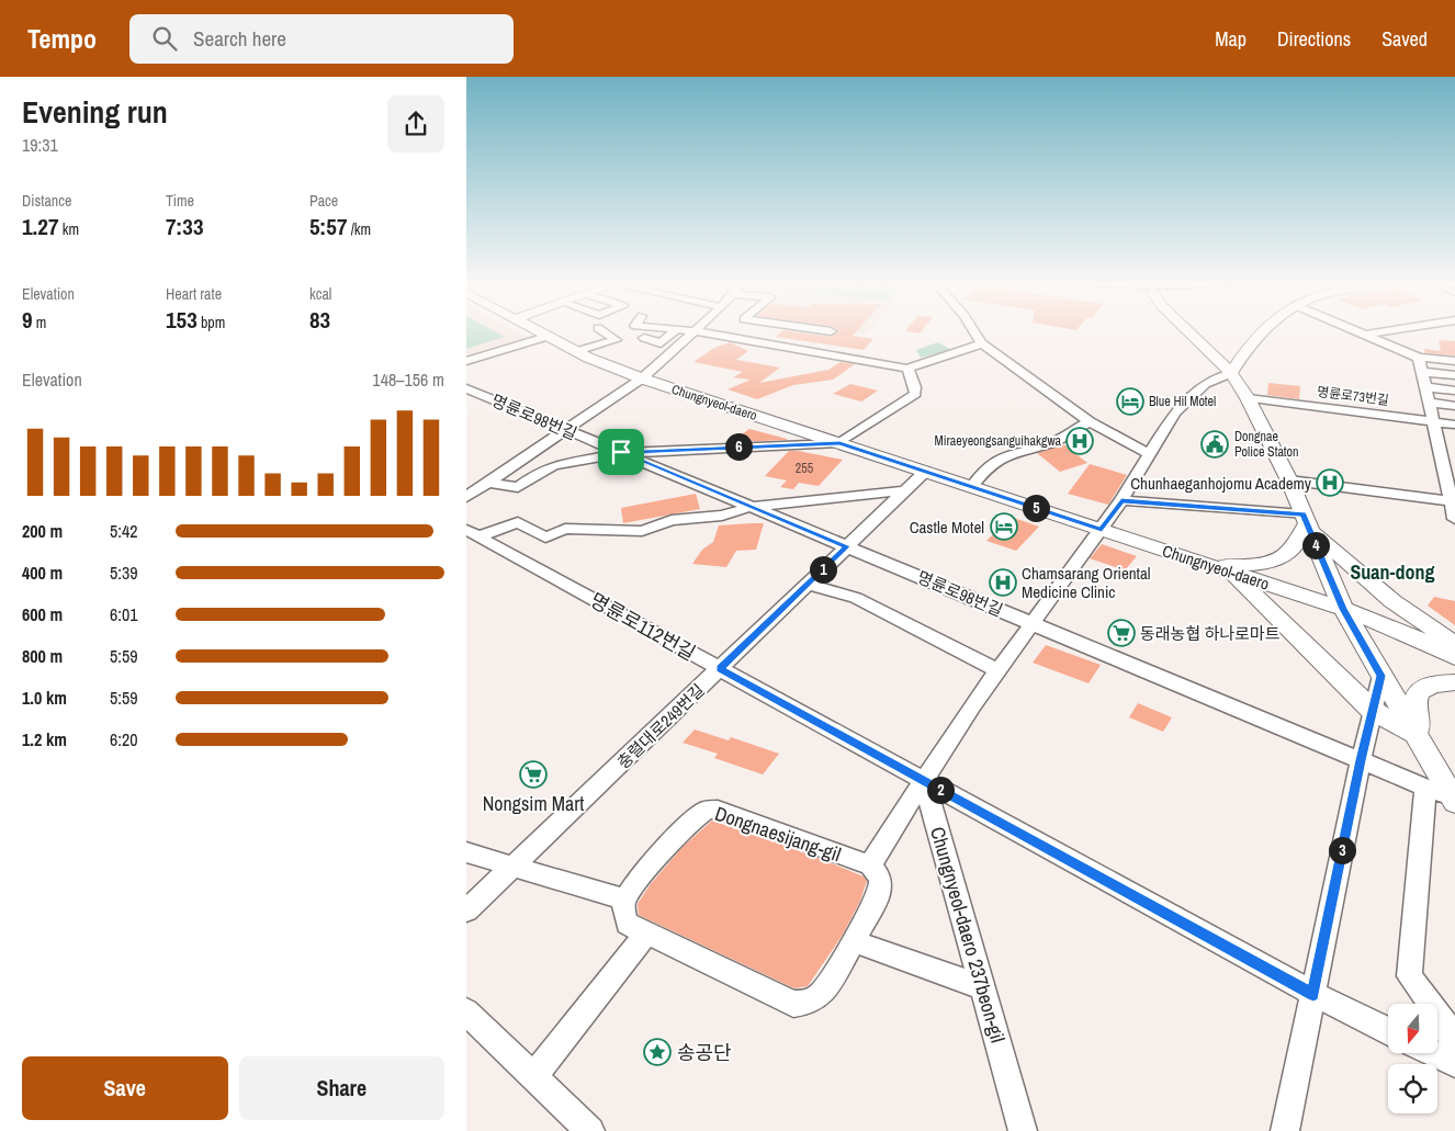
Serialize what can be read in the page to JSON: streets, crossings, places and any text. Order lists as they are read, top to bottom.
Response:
{
  "streets": {
    "main road": ["Chungnyeol-daero"],
    "street": [
      "명륜로73번길",
      "명륜로98번길",
      "명륜로112번길",
      "충렬대로249번길",
      "Dongnaesijang-gil",
      "Chungnyeol-daero 237beon-gil"
    ]
  },
  "crossings": [
    ["Chungnyeol-daero", "충렬대로249번길"],
    ["명륜로98번길", "충렬대로249번길"],
    ["명륜로112번길", "충렬대로249번길"],
    ["명륜로112번길", "Chungnyeol-daero 237beon-gil"]
  ],
  "districts": ["Suan-dong"],
  "places": {
    "hotel": ["Blue Hil Motel", "Castle Motel"],
    "hospital": ["Miraeyeongsanguihakgwa", "Chunhaeganhojomu Academy", "Chamsarang Oriental Medicine Clinic"],
    "public building": ["Dongnae Police Staton"],
    "supermarket": ["동래농협 하나로마트", "Nongsim Mart"],
    "place": ["송공단"]
  },
  "house_numbers": ["255"],
  "north": "bottom",
  "page": {
    "header": "Tempo",
    "search": "Search here",
    "nav": ["Map", "Directions", "Saved"],
    "heading": ["Evening run", "19:31"],
    "stats": [
      ["Distance", "1.27 km"],
      ["Time", "7:33"],
      ["Pace", "5:57 /km"],
      ["Elevation", "9 m"],
      ["Heart rate", "153 bpm"],
      ["kcal", "83"]
    ],
    "chart": ["Elevation", "148–156 m"],
    "pins": [
      "6",
      "5",
      "4",
      "1",
      "2",
      "3"
    ],
    "list": [
      {
        "name": "200 m",
        "note": "5:42"
      },
      {
        "name": "400 m",
        "note": "5:39"
      },
      {
        "name": "600 m",
        "note": "6:01"
      },
      {
        "name": "800 m",
        "note": "5:59"
      },
      {
        "name": "1.0 km",
        "note": "5:59"
      },
      {
        "name": "1.2 km",
        "note": "6:20"
      }
    ],
    "buttons": ["Save", "Share"]
  }
}
